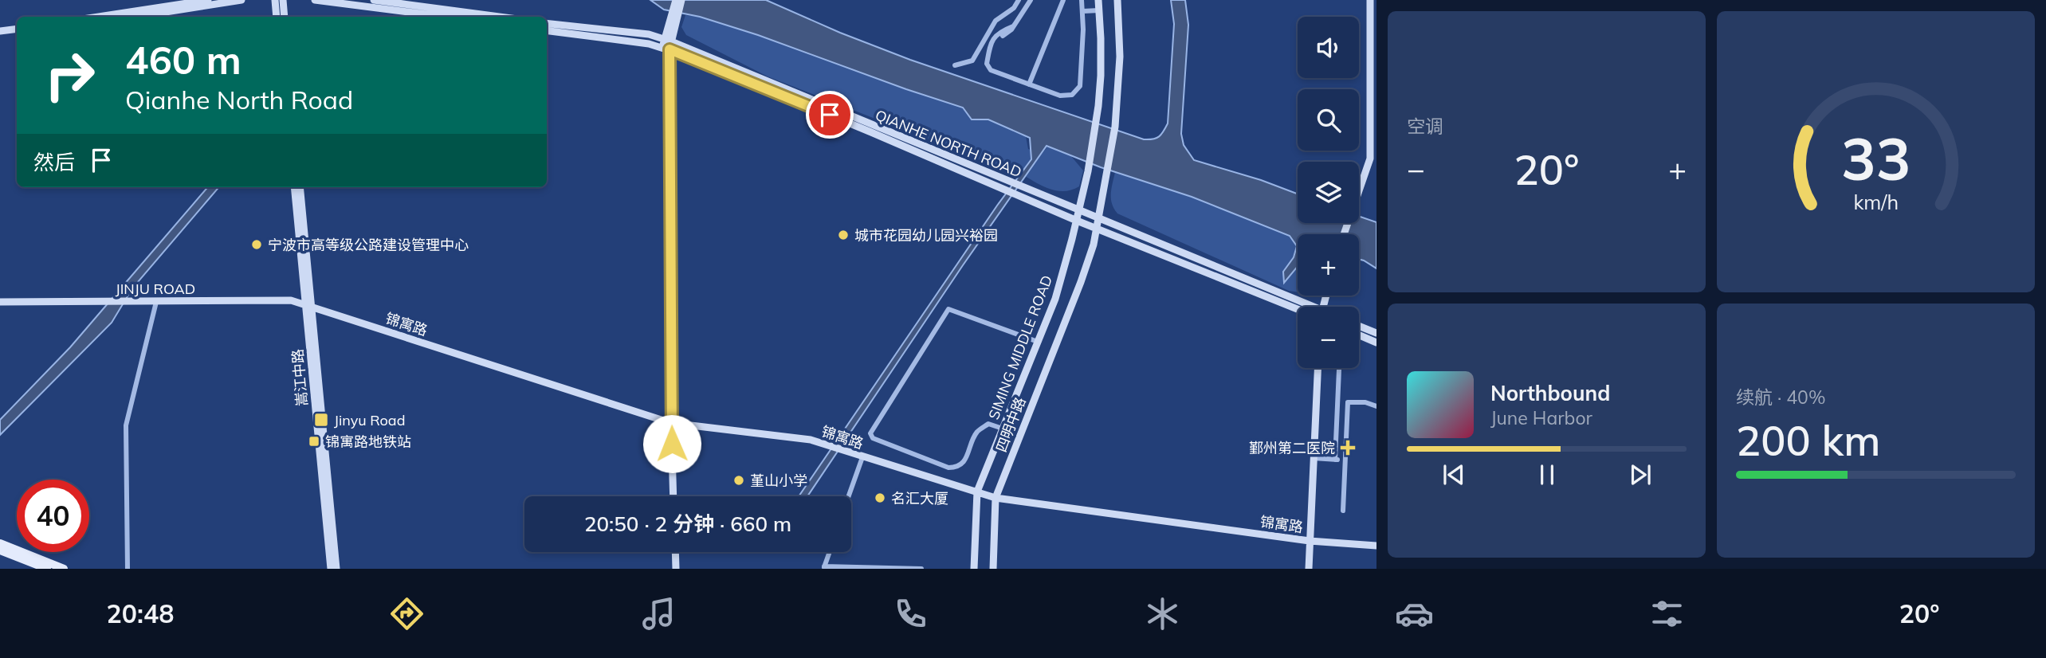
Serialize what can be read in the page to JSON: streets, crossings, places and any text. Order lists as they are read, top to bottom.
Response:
{
  "streets": {
    "main road": [
      "QIANHE NORTH ROAD",
      "JINJU ROAD",
      "锦寓路",
      "SIMING MIDDLE ROAD",
      "嵩江中路",
      "四明中路"
    ]
  },
  "crossings": [
    ["QIANHE NORTH ROAD", "SIMING MIDDLE ROAD"],
    ["QIANHE NORTH ROAD", "四明中路"],
    ["JINJU ROAD", "锦寓路"],
    ["JINJU ROAD", "嵩江中路"],
    ["锦寓路", "SIMING MIDDLE ROAD"],
    ["锦寓路", "嵩江中路"],
    ["锦寓路", "四明中路"]
  ],
  "places": {
    "other": [
      "城市花园幼儿园兴裕园",
      "宁波市高等级公路建设管理中心",
      "堇山小学",
      "名汇大厦"
    ],
    "transit": ["Jinyu Road", "锦寓路地铁站"],
    "health": ["鄞州第二医院"]
  },
  "page": {
    "tile": [
      "空调",
      ["续航 · 40%", "200 km"]
    ],
    "map_buttons": ["+", "−"],
    "turn": ["460 m", "Qianhe North Road"],
    "then": "然后",
    "heat": ["−", "20°", "+"],
    "song": ["Northbound", "June Harbor"],
    "limit": "40",
    "trip": "20:50 · 2 分钟 · 660 m",
    "tabs": ["20:48", "20°"],
    "gauge": ["33", "km/h"]
  }
}
